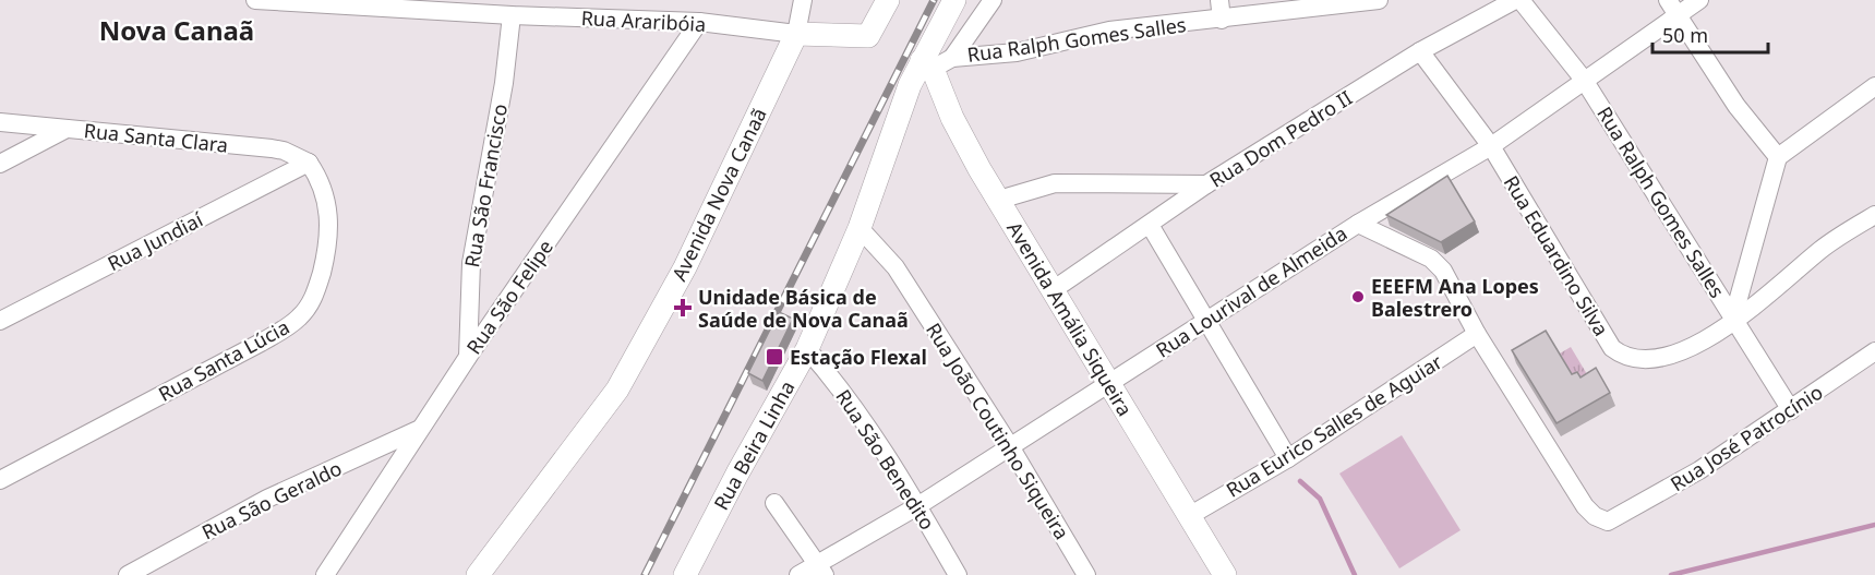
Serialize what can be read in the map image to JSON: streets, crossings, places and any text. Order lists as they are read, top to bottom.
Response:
{
  "streets": {
    "street": [
      "Rua Araribóia",
      "Rua Ralph Gomes Salles",
      "Rua Santa Clara",
      "Rua Dom Pedro II",
      "Rua São Francisco",
      "Avenida Nova Canaã",
      "Rua Jundiaí",
      "Rua Eduardino Silva",
      "Rua Lourival de Almeida",
      "Rua São Felipe",
      "Avenida Amália Siqueira",
      "Rua Santa Lúcia",
      "Rua Eurico Salles de Aguiar",
      "Rua João Coutinho Siqueira",
      "Rua José Patrocínio",
      "Rua Beira Linha",
      "Rua São Benedito",
      "Rua São Geraldo"
    ]
  },
  "crossings": [
    ["Rua Araribóia", "Rua São Francisco"],
    ["Rua Araribóia", "Avenida Nova Canaã"],
    ["Rua Araribóia", "Rua São Felipe"],
    ["Rua Ralph Gomes Salles", "Rua Dom Pedro II"],
    ["Rua Ralph Gomes Salles", "Rua Eduardino Silva"],
    ["Rua Ralph Gomes Salles", "Rua Lourival de Almeida"],
    ["Rua Ralph Gomes Salles", "Avenida Amália Siqueira"],
    ["Rua Ralph Gomes Salles", "Rua José Patrocínio"],
    ["Rua Ralph Gomes Salles", "Rua Beira Linha"],
    ["Rua Santa Clara", "Rua Jundiaí"],
    ["Rua Santa Clara", "Rua Santa Lúcia"],
    ["Rua Dom Pedro II", "Rua Eduardino Silva"],
    ["Rua Dom Pedro II", "Avenida Amália Siqueira"],
    ["Rua São Francisco", "Rua São Felipe"],
    ["Rua Jundiaí", "Rua Santa Lúcia"],
    ["Rua Eduardino Silva", "Rua Lourival de Almeida"],
    ["Rua Lourival de Almeida", "Avenida Amália Siqueira"],
    ["Rua Lourival de Almeida", "Rua João Coutinho Siqueira"],
    ["Rua Lourival de Almeida", "Rua São Benedito"],
    ["Rua São Felipe", "Rua São Geraldo"],
    ["Avenida Amália Siqueira", "Rua Eurico Salles de Aguiar"],
    ["Avenida Amália Siqueira", "Rua Beira Linha"],
    ["Rua Eurico Salles de Aguiar", "Rua José Patrocínio"],
    ["Rua João Coutinho Siqueira", "Rua Beira Linha"],
    ["Rua Beira Linha", "Rua São Benedito"]
  ],
  "districts": ["Nova Canaã"],
  "places": {
    "other": ["EEEFM Ana Lopes Balestrero"],
    "health": ["Unidade Básica de Saúde de Nova Canaã"],
    "transit": ["Estação Flexal"]
  },
  "scale_bar": "50 m"
}
